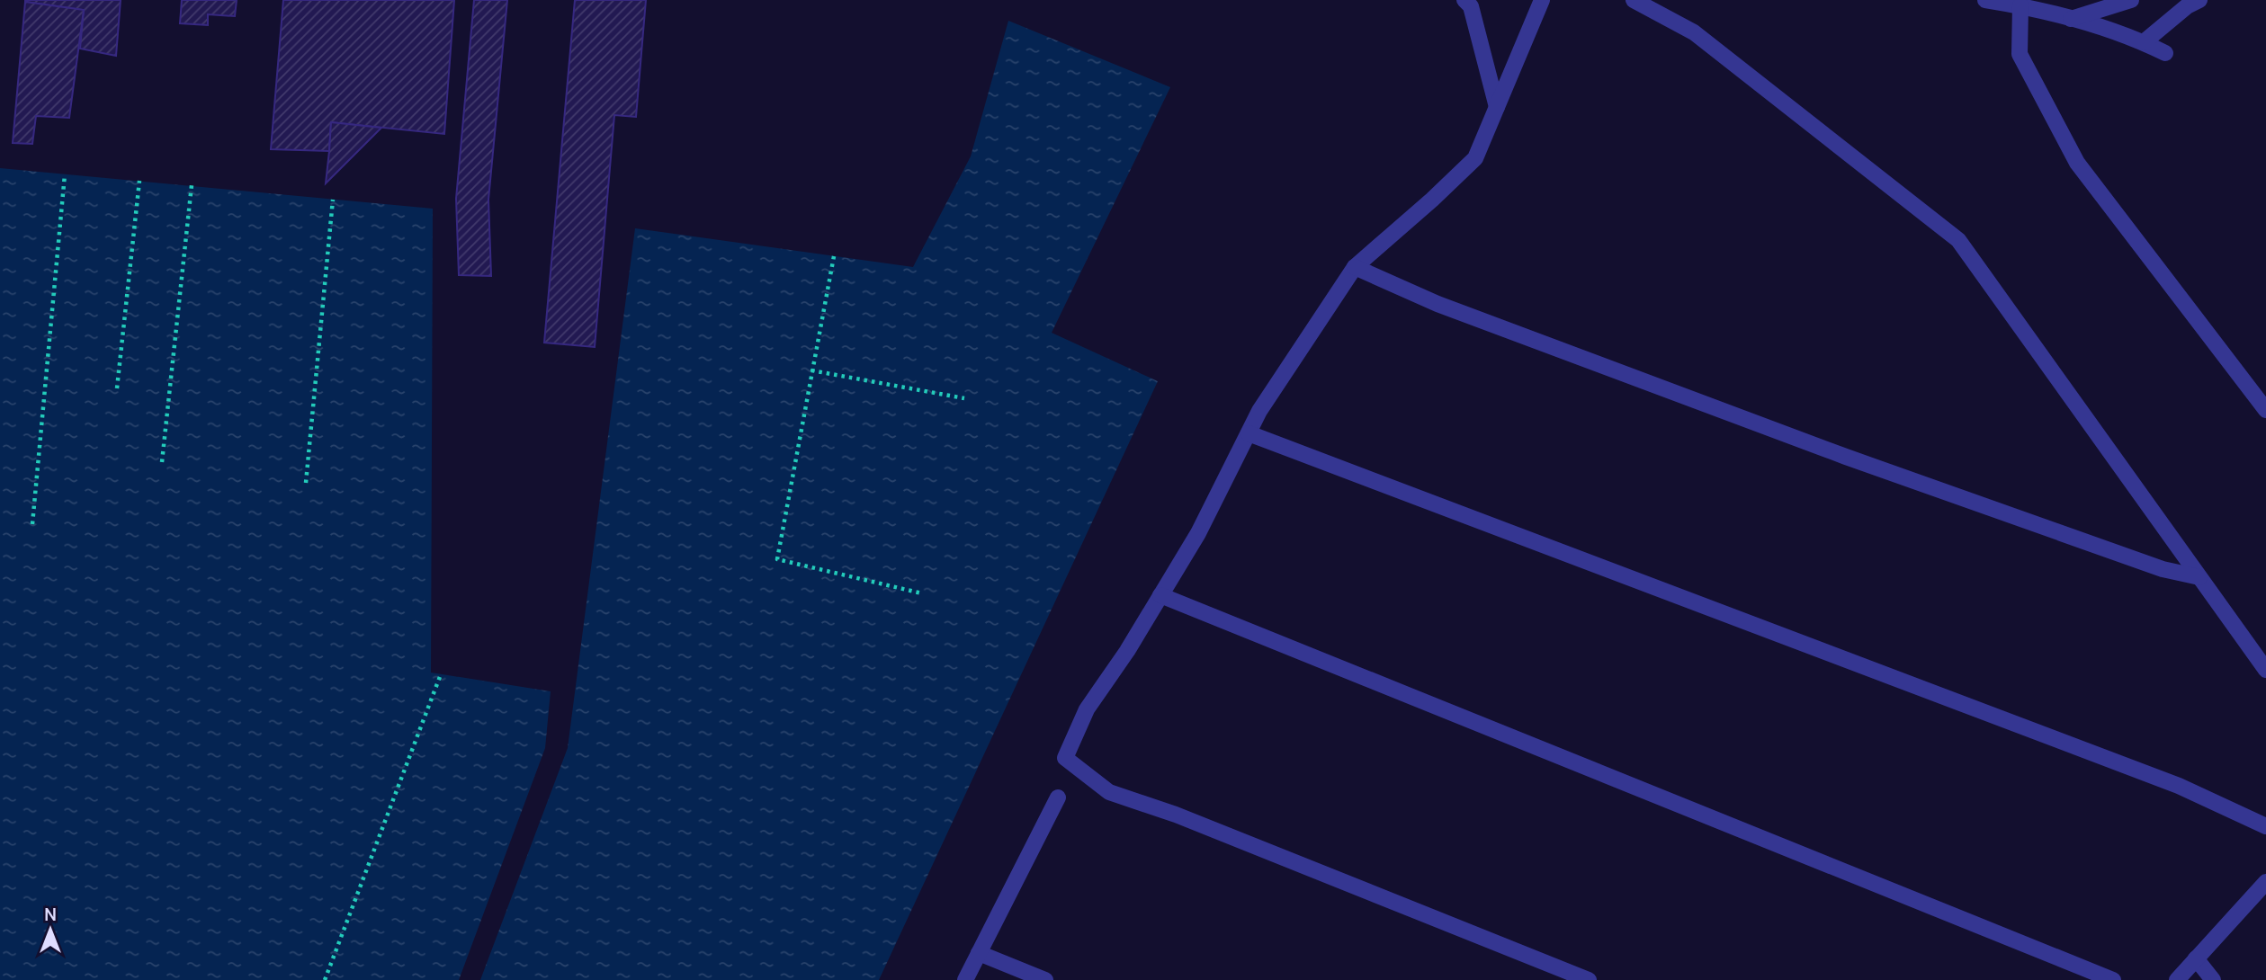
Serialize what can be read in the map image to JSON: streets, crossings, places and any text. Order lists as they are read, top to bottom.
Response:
{
  "north": "top"
}
